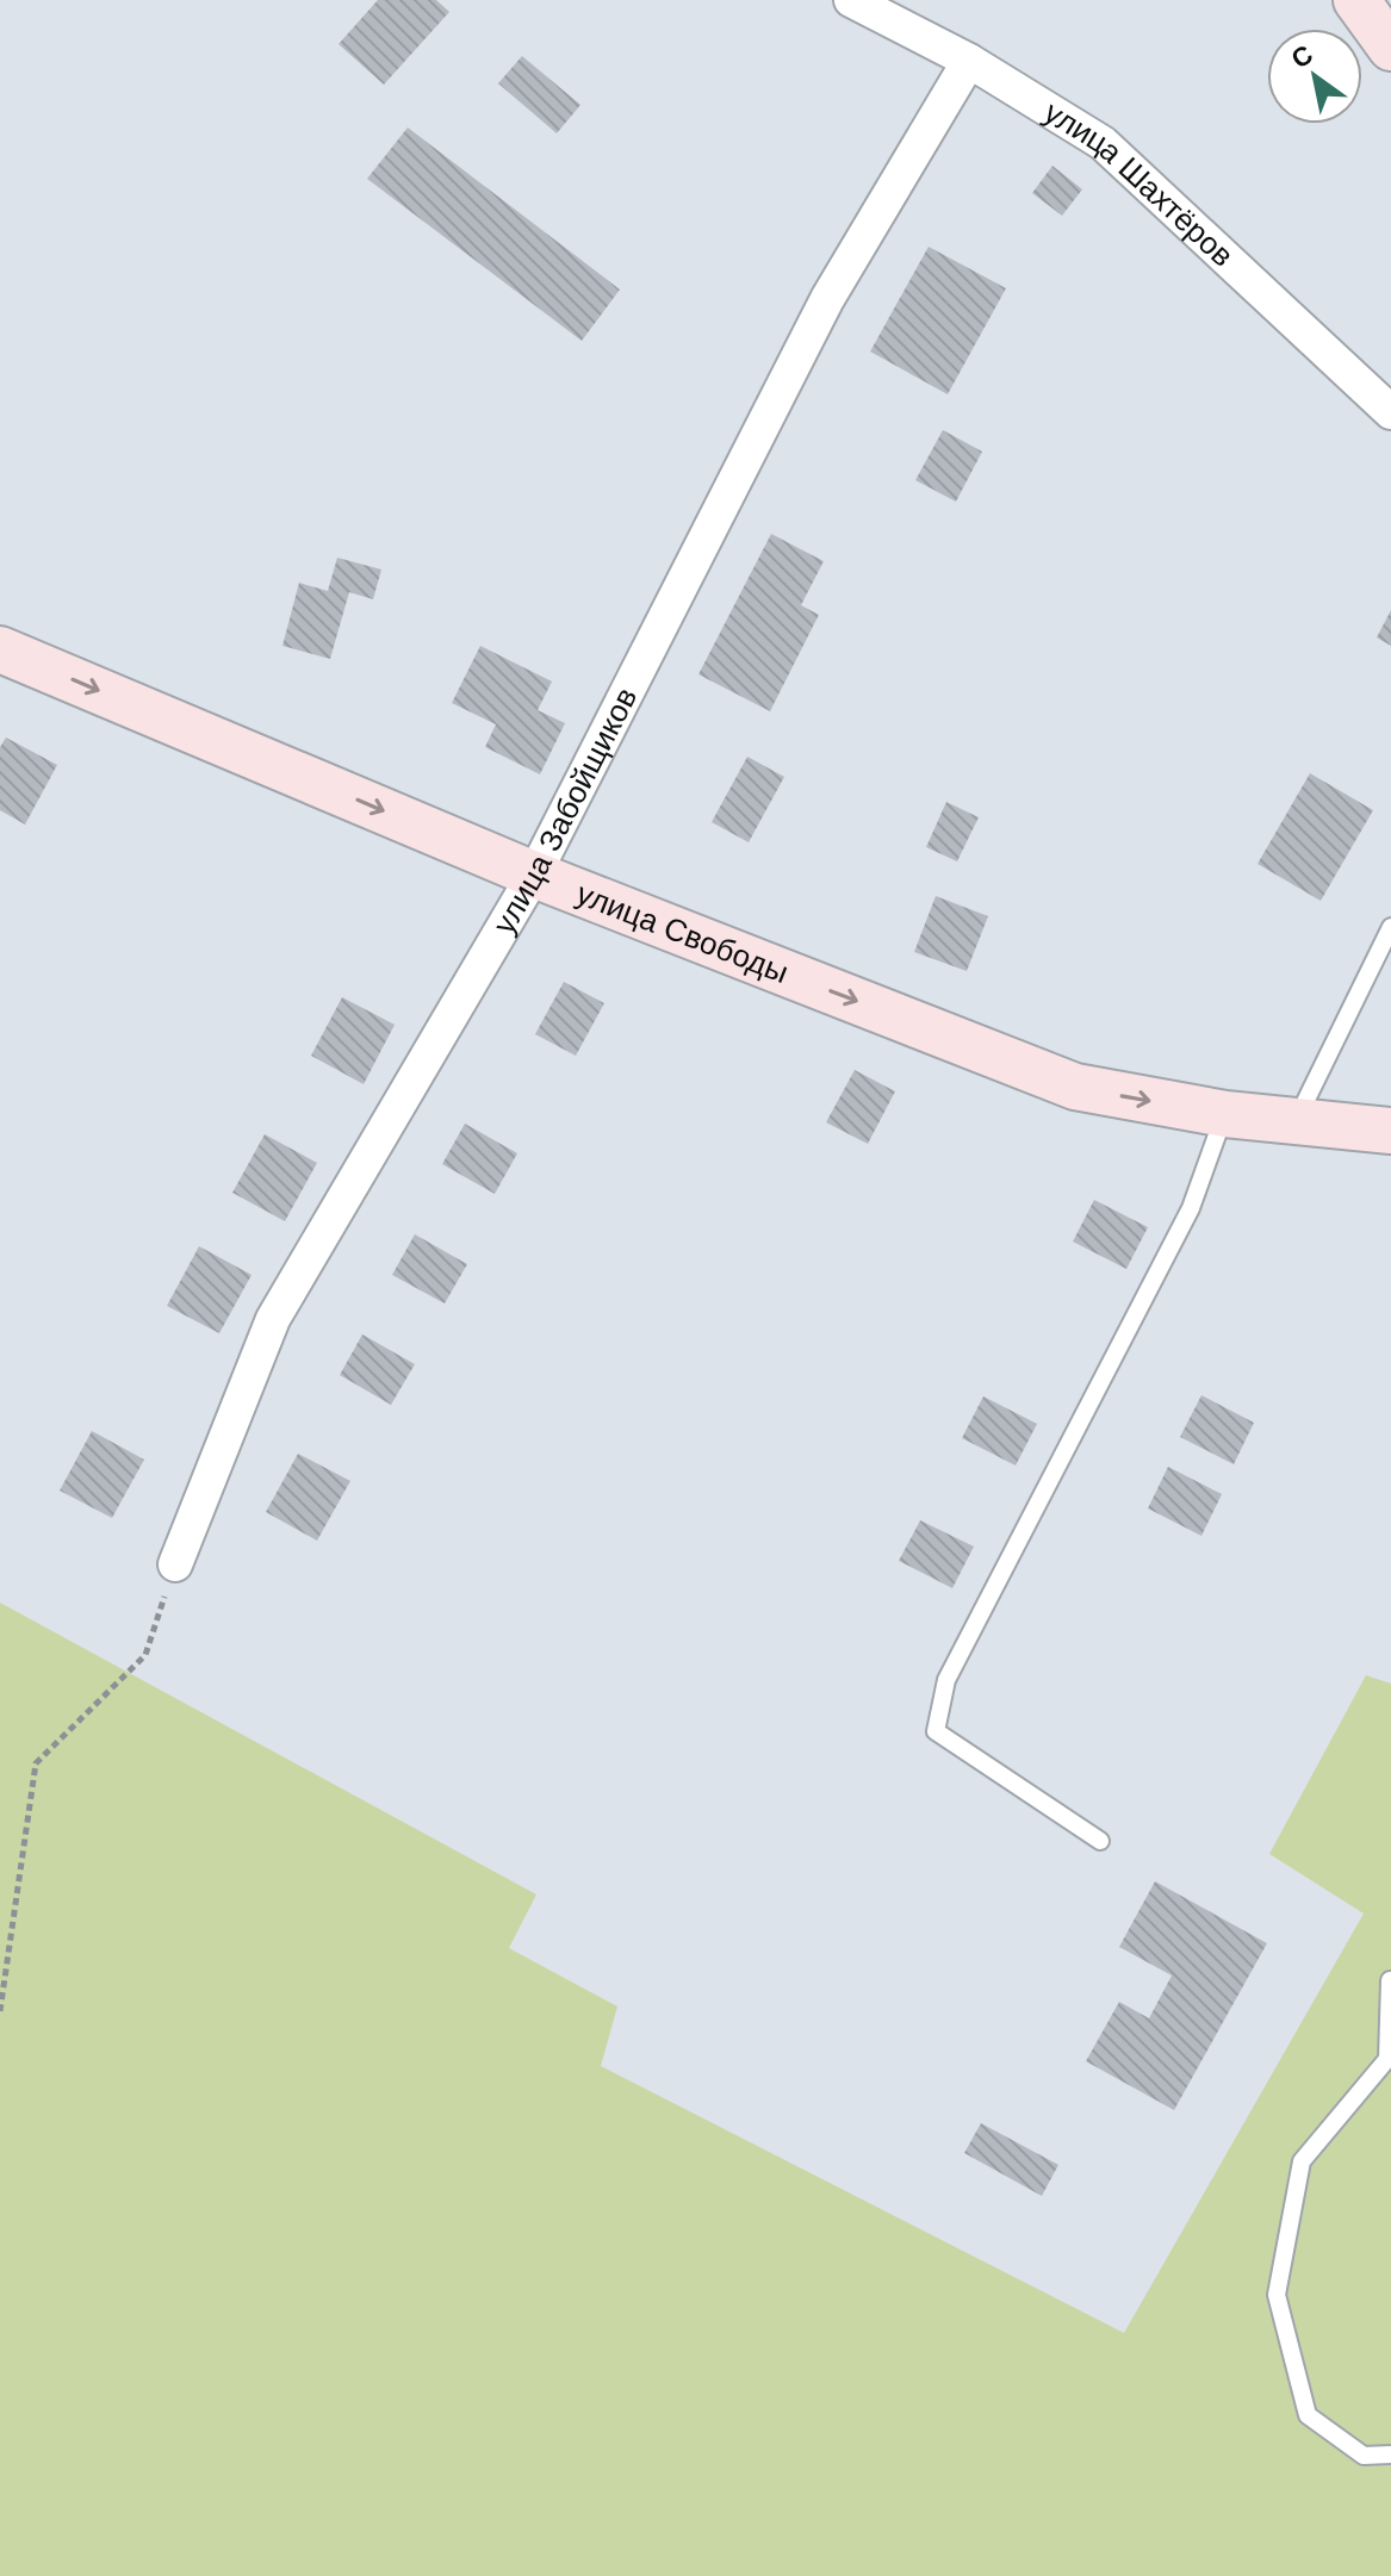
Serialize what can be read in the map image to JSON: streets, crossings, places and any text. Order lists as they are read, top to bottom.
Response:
{
  "streets": {
    "main road": ["улица Свободы"],
    "street": ["улица Шахтёров", "улица Забойщиков"]
  },
  "crossings": [
    ["улица Шахтёров", "улица Забойщиков"],
    ["улица Забойщиков", "улица Свободы"]
  ],
  "one_way": ["улица Свободы"],
  "north": "top left"
}
